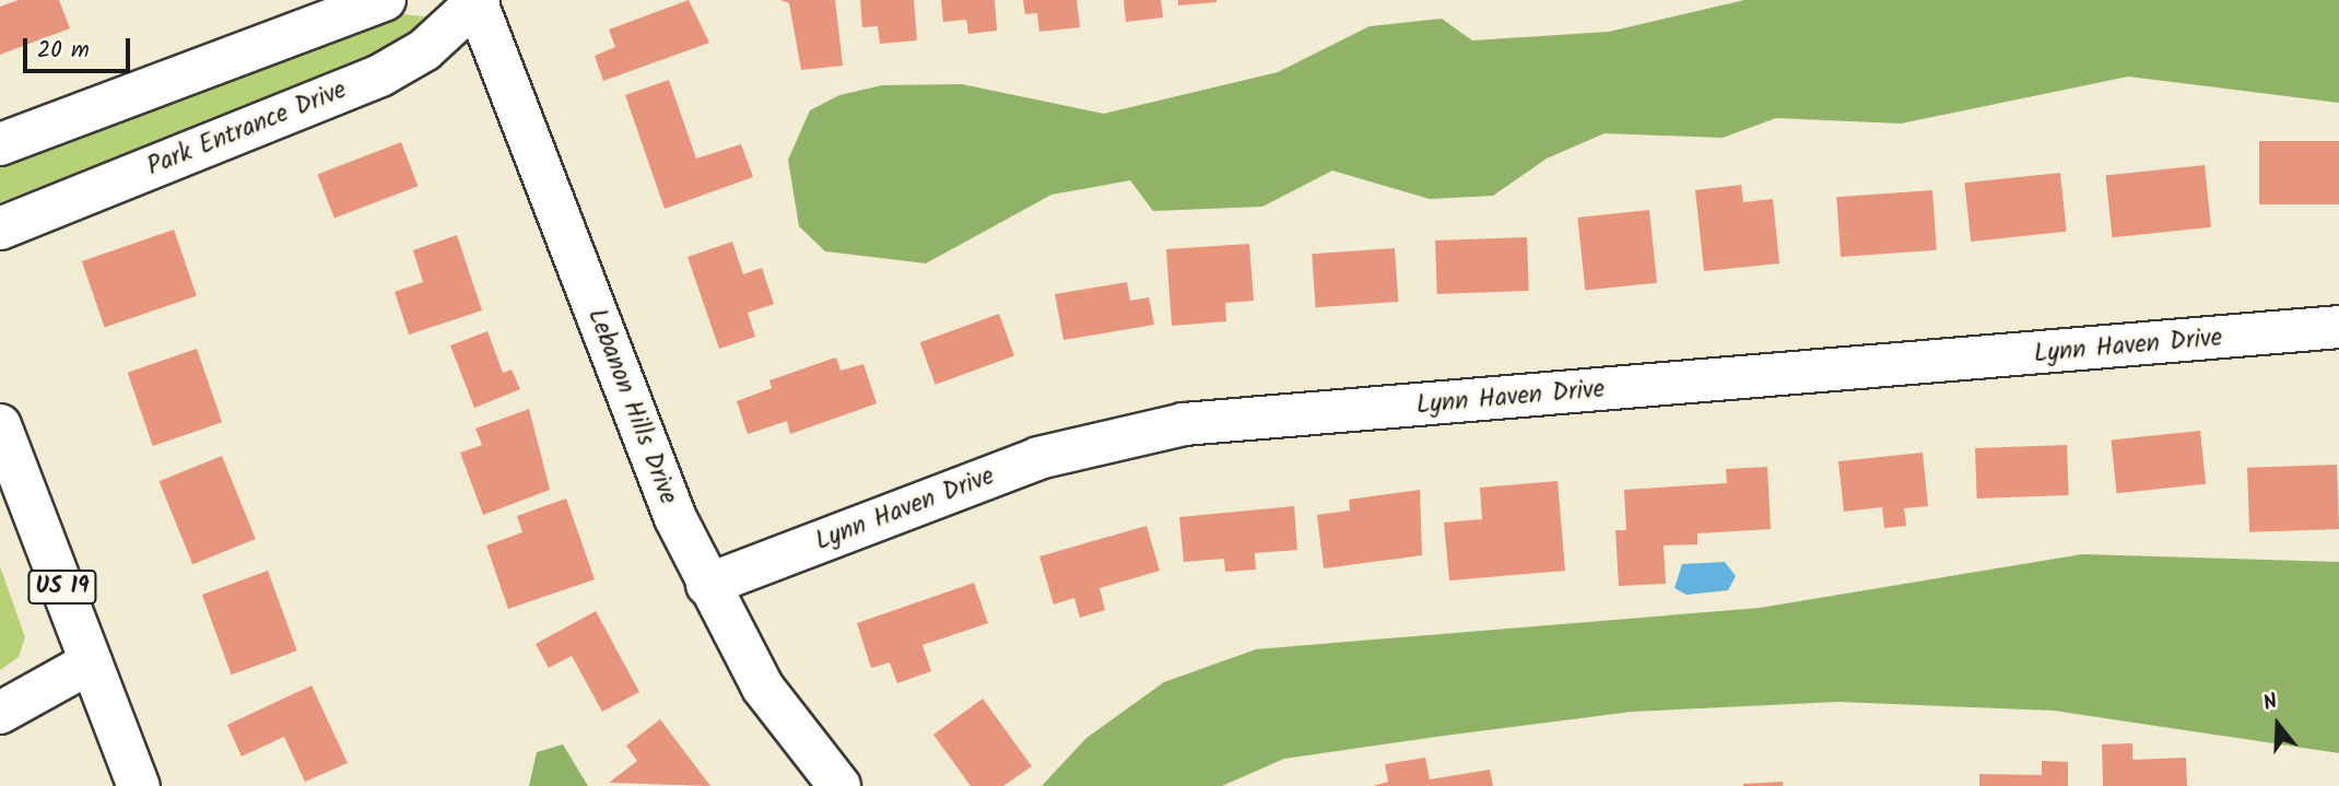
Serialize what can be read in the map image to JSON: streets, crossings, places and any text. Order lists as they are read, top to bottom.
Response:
{
  "streets": {
    "street": [
      "Park Entrance Drive",
      "Lynn Haven Drive",
      "Lebanon Hills Drive",
      "US 19"
    ]
  },
  "crossings": [
    ["Park Entrance Drive", "Lebanon Hills Drive"],
    ["Lynn Haven Drive", "Lebanon Hills Drive"]
  ],
  "scale_bar": "20 m",
  "north": "top"
}
